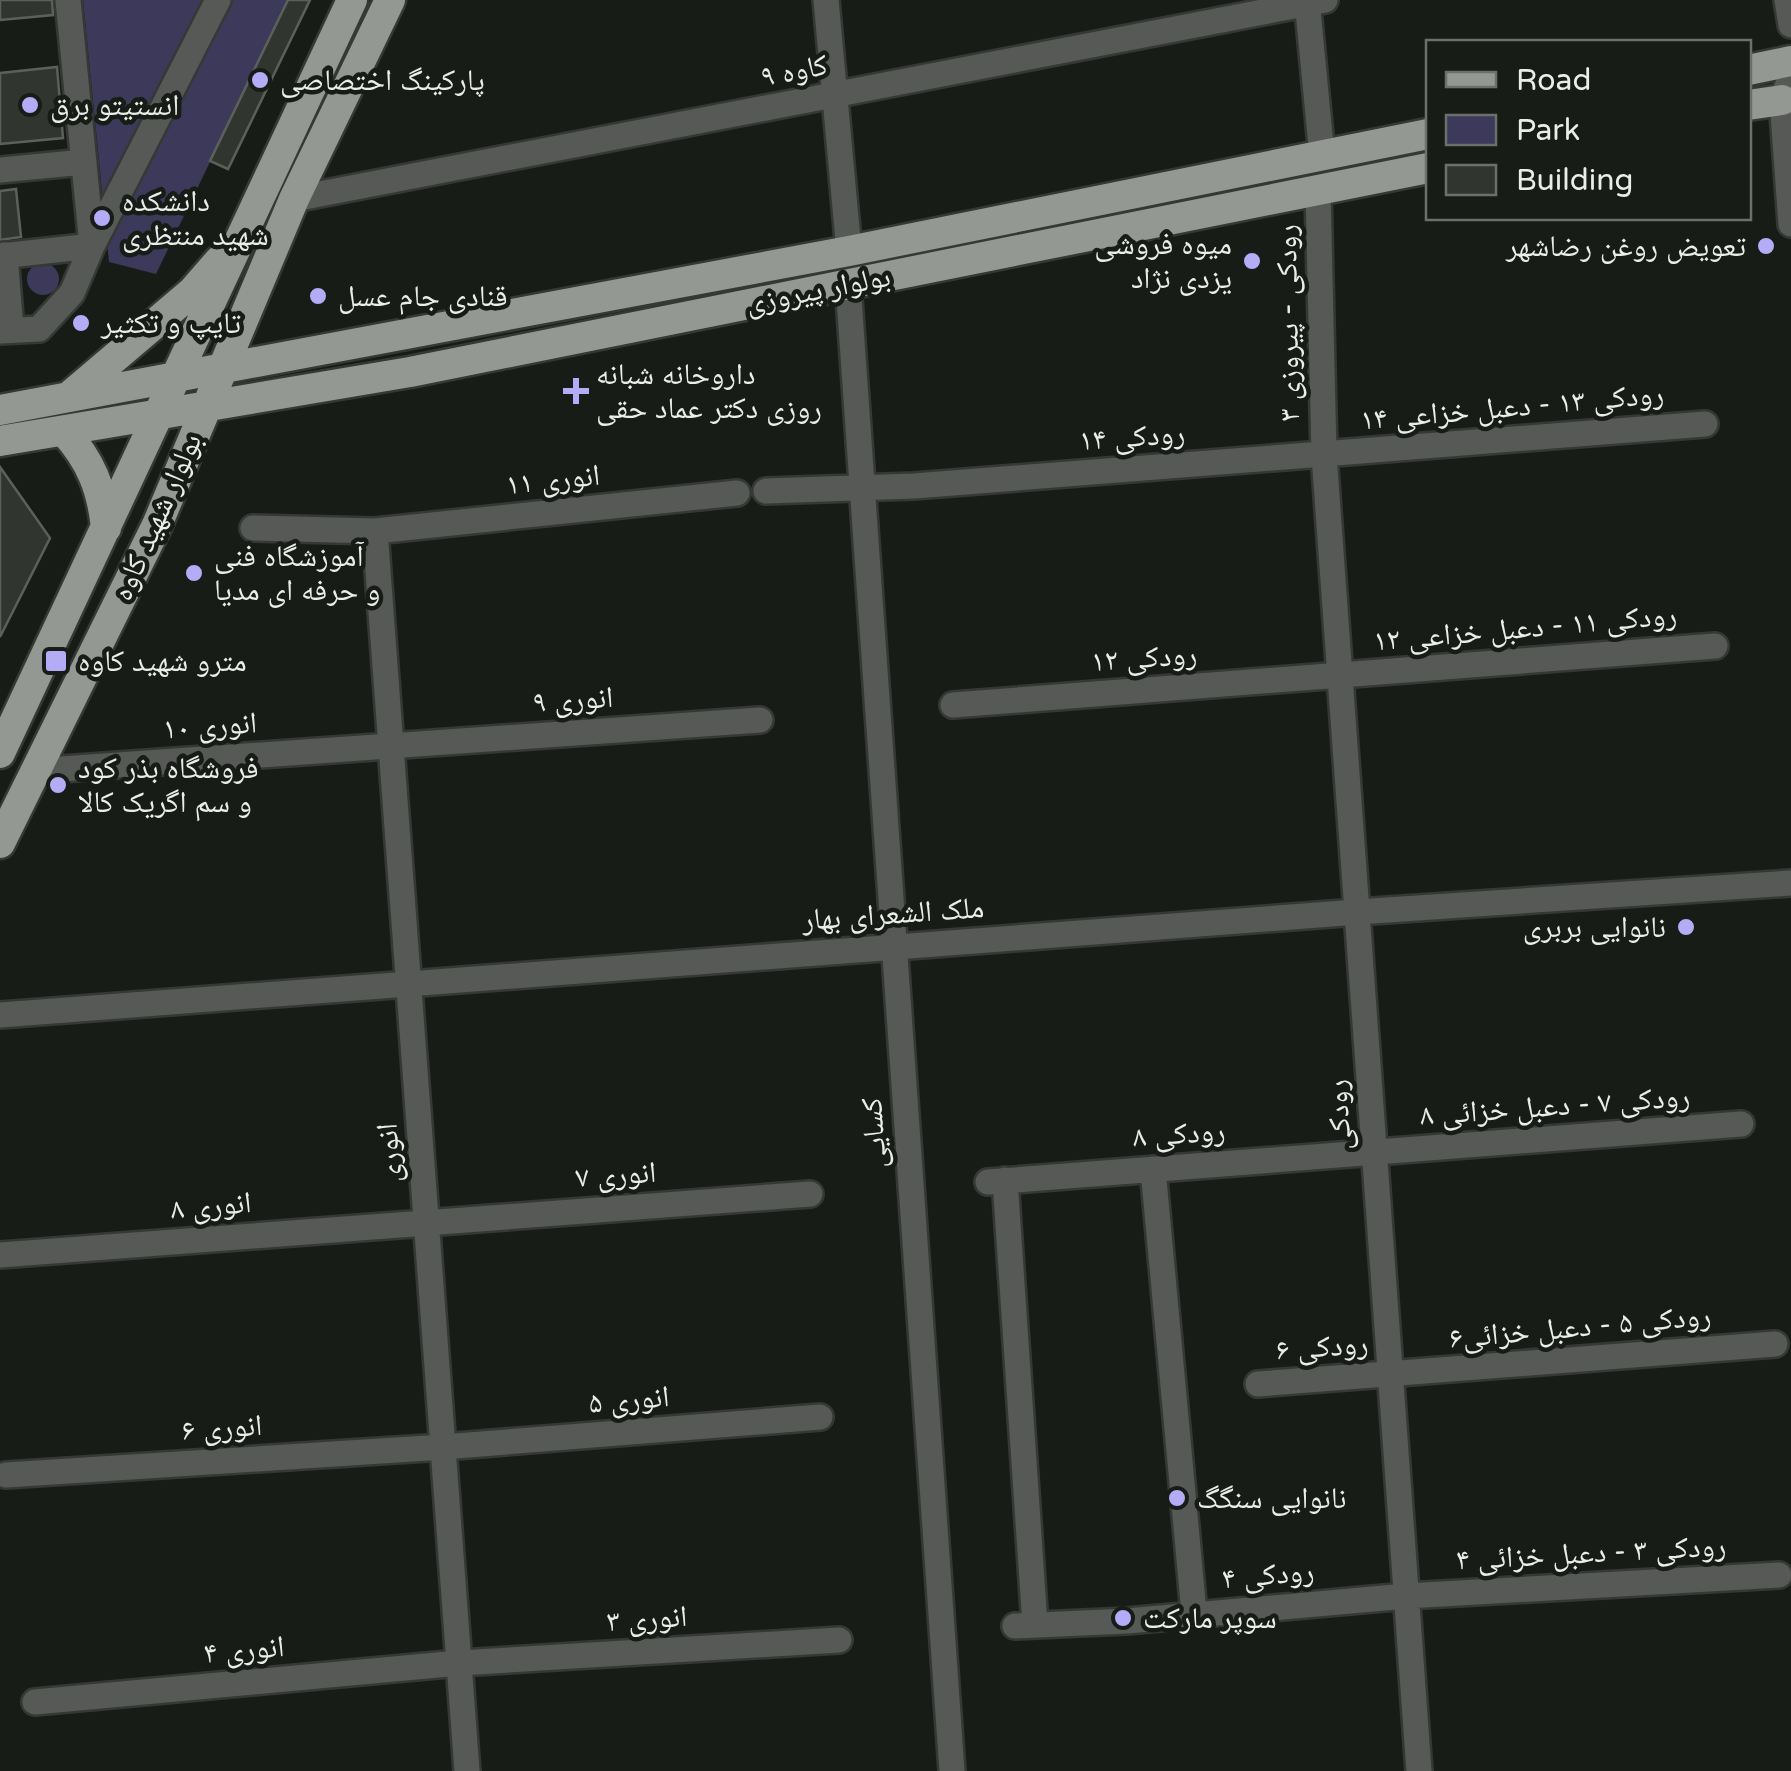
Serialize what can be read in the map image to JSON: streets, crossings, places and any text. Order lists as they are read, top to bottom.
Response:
{
  "streets": {
    "main road": ["بولوار پیروزی", "بولوار شهید کاوه"],
    "street": [
      "کاوه ۹",
      "رودکی - پیروزی ۳",
      "رودکی ۱۳ - دعبل خزاعی ۱۴",
      "رودکی ۱۴",
      "انوری ۱۱",
      "رودکی ۱۱ - دعبل خزاعی ۱۲",
      "رودکی ۱۲",
      "انوری ۹",
      "انوری ۱۰",
      "ملک الشعرای بهار",
      "رودکی ۷ - دعبل خزائی ۸",
      "رودکی",
      "کسایی",
      "رودکی ۸",
      "انوری",
      "انوری ۷",
      "انوری ۸",
      "رودکی ۵ - دعبل خزائی۶",
      "رودکی ۶",
      "انوری ۵",
      "انوری ۶",
      "رودکی ۳ - دعبل خزائی ۴",
      "رودکی ۴",
      "انوری ۳",
      "انوری ۴"
    ]
  },
  "crossings": [
    ["بولوار پیروزی", "رودکی - پیروزی ۳"],
    ["بولوار پیروزی", "بولوار شهید کاوه"],
    ["بولوار پیروزی", "کسایی"],
    ["رودکی - پیروزی ۳", "رودکی ۱۳ - دعبل خزاعی ۱۴"],
    ["رودکی - پیروزی ۳", "رودکی ۱۴"],
    ["رودکی - پیروزی ۳", "رودکی"],
    ["رودکی ۱۳ - دعبل خزاعی ۱۴", "رودکی ۱۴"],
    ["رودکی ۱۳ - دعبل خزاعی ۱۴", "رودکی"],
    ["رودکی ۱۴", "رودکی"],
    ["رودکی ۱۴", "کسایی"],
    ["انوری ۱۱", "انوری"],
    ["بولوار شهید کاوه", "انوری ۱۰"],
    ["رودکی ۱۱ - دعبل خزاعی ۱۲", "رودکی ۱۲"],
    ["رودکی ۱۱ - دعبل خزاعی ۱۲", "رودکی"],
    ["رودکی ۱۲", "رودکی"],
    ["انوری ۹", "انوری ۱۰"],
    ["انوری ۹", "انوری"],
    ["انوری ۱۰", "انوری"],
    ["ملک الشعرای بهار", "رودکی"],
    ["ملک الشعرای بهار", "کسایی"],
    ["ملک الشعرای بهار", "انوری"],
    ["رودکی ۷ - دعبل خزائی ۸", "رودکی"],
    ["رودکی ۷ - دعبل خزائی ۸", "رودکی ۸"],
    ["رودکی", "رودکی ۸"],
    ["رودکی", "رودکی ۵ - دعبل خزائی۶"],
    ["رودکی", "رودکی ۶"],
    ["رودکی", "رودکی ۳ - دعبل خزائی ۴"],
    ["رودکی", "رودکی ۴"],
    ["رودکی ۸", "رودکی ۴"],
    ["انوری", "انوری ۷"],
    ["انوری", "انوری ۸"],
    ["انوری", "انوری ۵"],
    ["انوری", "انوری ۶"],
    ["انوری", "انوری ۳"],
    ["انوری", "انوری ۴"],
    ["انوری ۷", "انوری ۸"],
    ["رودکی ۵ - دعبل خزائی۶", "رودکی ۶"],
    ["انوری ۵", "انوری ۶"],
    ["رودکی ۳ - دعبل خزائی ۴", "رودکی ۴"],
    ["انوری ۳", "انوری ۴"]
  ],
  "places": {
    "other": [
      "پارکینگ اختصاصی",
      "انستیتو برق",
      "دانشکده شهید منتظری",
      "تعویض روغن رضاشهر",
      "میوه فروشی یزدی نژاد",
      "قنادی جام عسل",
      "تایپ و تکثیر",
      "آموزشگاه فنی و حرفه ای مدیا",
      "فروشگاه بذر کود و سم اگریک کالا",
      "نانوایی بربری",
      "نانوایی سنگگ",
      "سوپر مارکت"
    ],
    "health": ["داروخانه شبانه روزی دکتر عماد حقی"],
    "transit": ["مترو شهید کاوه"]
  },
  "legend": ["Road", "Park", "Building"]
}
